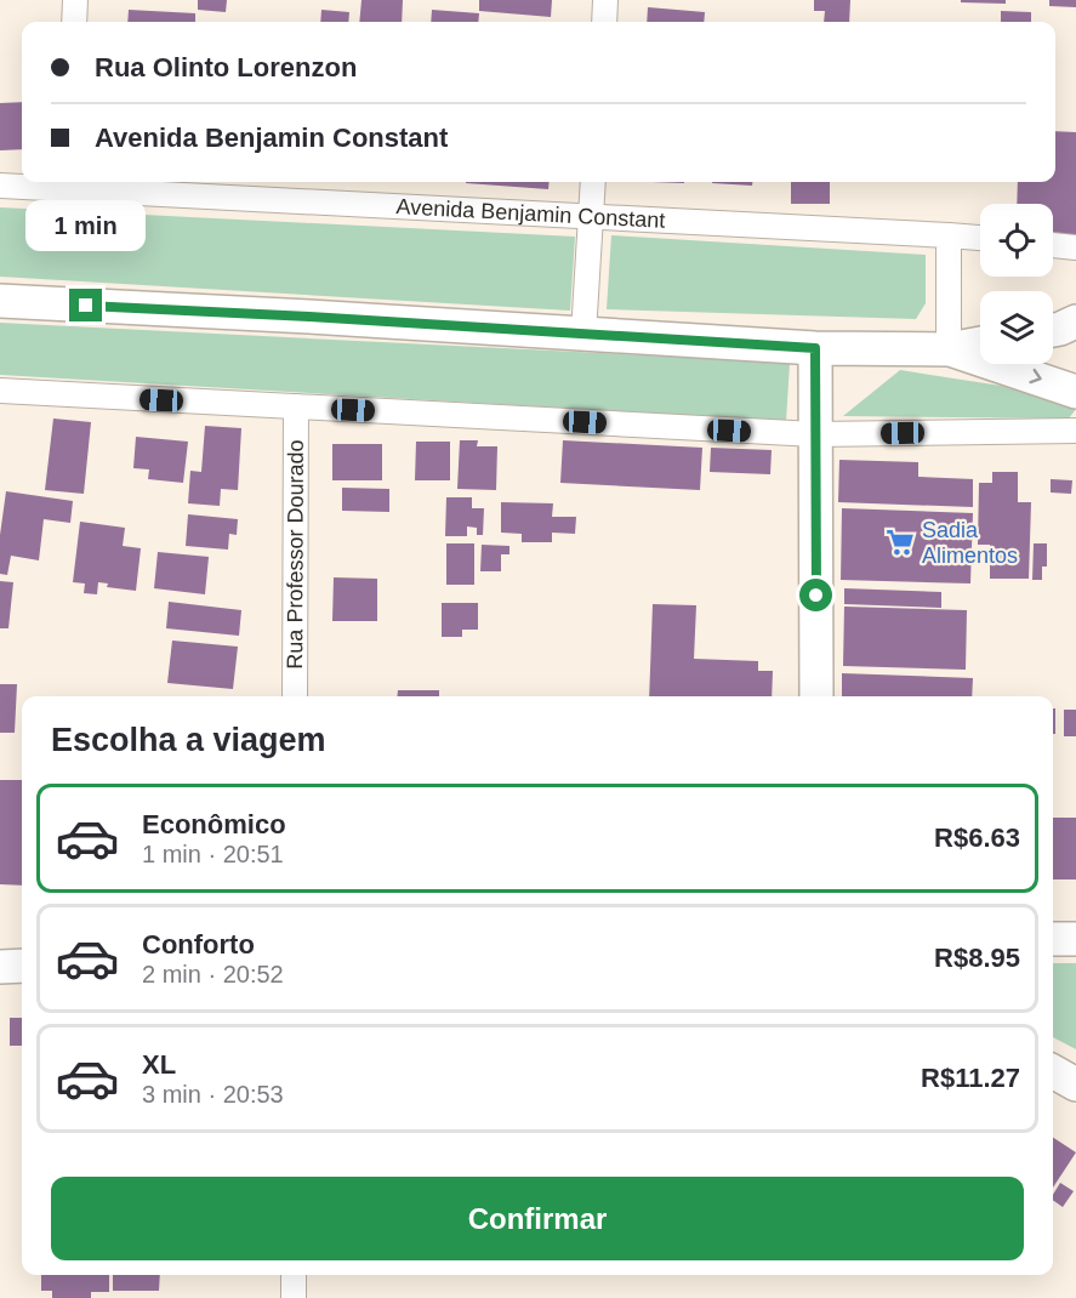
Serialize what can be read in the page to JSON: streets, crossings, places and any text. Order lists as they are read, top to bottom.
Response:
{
  "streets": {
    "street": ["Avenida Benjamin Constant", "Rua Professor Dourado"]
  },
  "places": {
    "supermarket": ["Sadia Alimentos"]
  },
  "page": {
    "banner": ["Rua Olinto Lorenzon", "Avenida Benjamin Constant"],
    "bubble": "1 min",
    "heading": "Escolha a viagem",
    "list": [
      {
        "name": "Econômico",
        "note": "1 min · 20:51",
        "value": "R$6.63"
      },
      {
        "name": "Conforto",
        "note": "2 min · 20:52",
        "value": "R$8.95"
      },
      {
        "name": "XL",
        "note": "3 min · 20:53",
        "value": "R$11.27"
      }
    ],
    "buttons": "Confirmar"
  }
}
